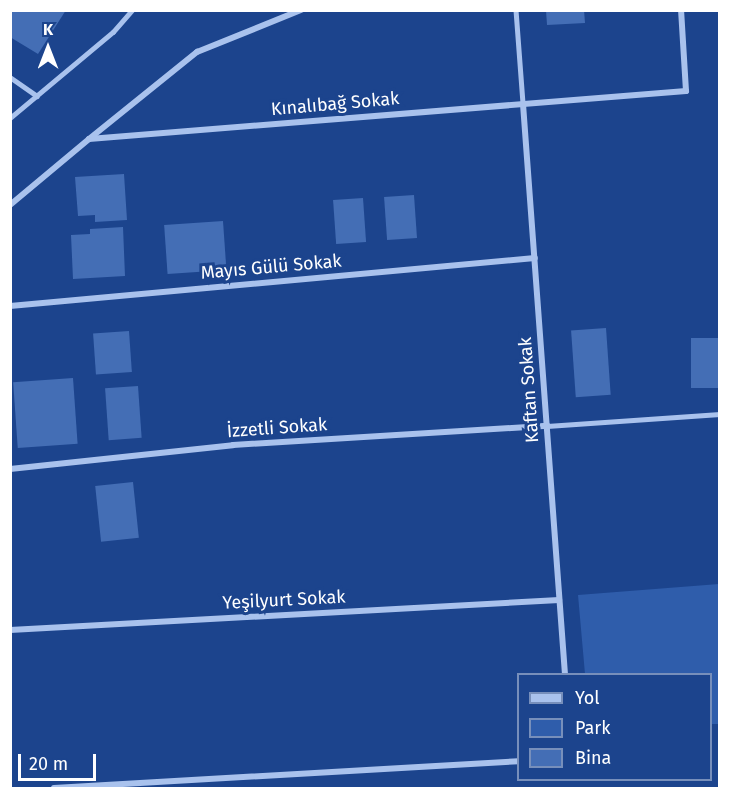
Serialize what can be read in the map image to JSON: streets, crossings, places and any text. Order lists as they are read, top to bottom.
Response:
{
  "streets": {
    "street": [
      "Kınalıbağ Sokak",
      "Mayıs Gülü Sokak",
      "Kaftan Sokak",
      "İzzetli Sokak",
      "Yeşilyurt Sokak"
    ]
  },
  "crossings": [
    ["Kınalıbağ Sokak", "Kaftan Sokak"],
    ["Mayıs Gülü Sokak", "Kaftan Sokak"],
    ["Kaftan Sokak", "İzzetli Sokak"],
    ["Kaftan Sokak", "Yeşilyurt Sokak"]
  ],
  "legend": ["Yol", "Park", "Bina"],
  "scale_bar": "20 m",
  "north": "top"
}
